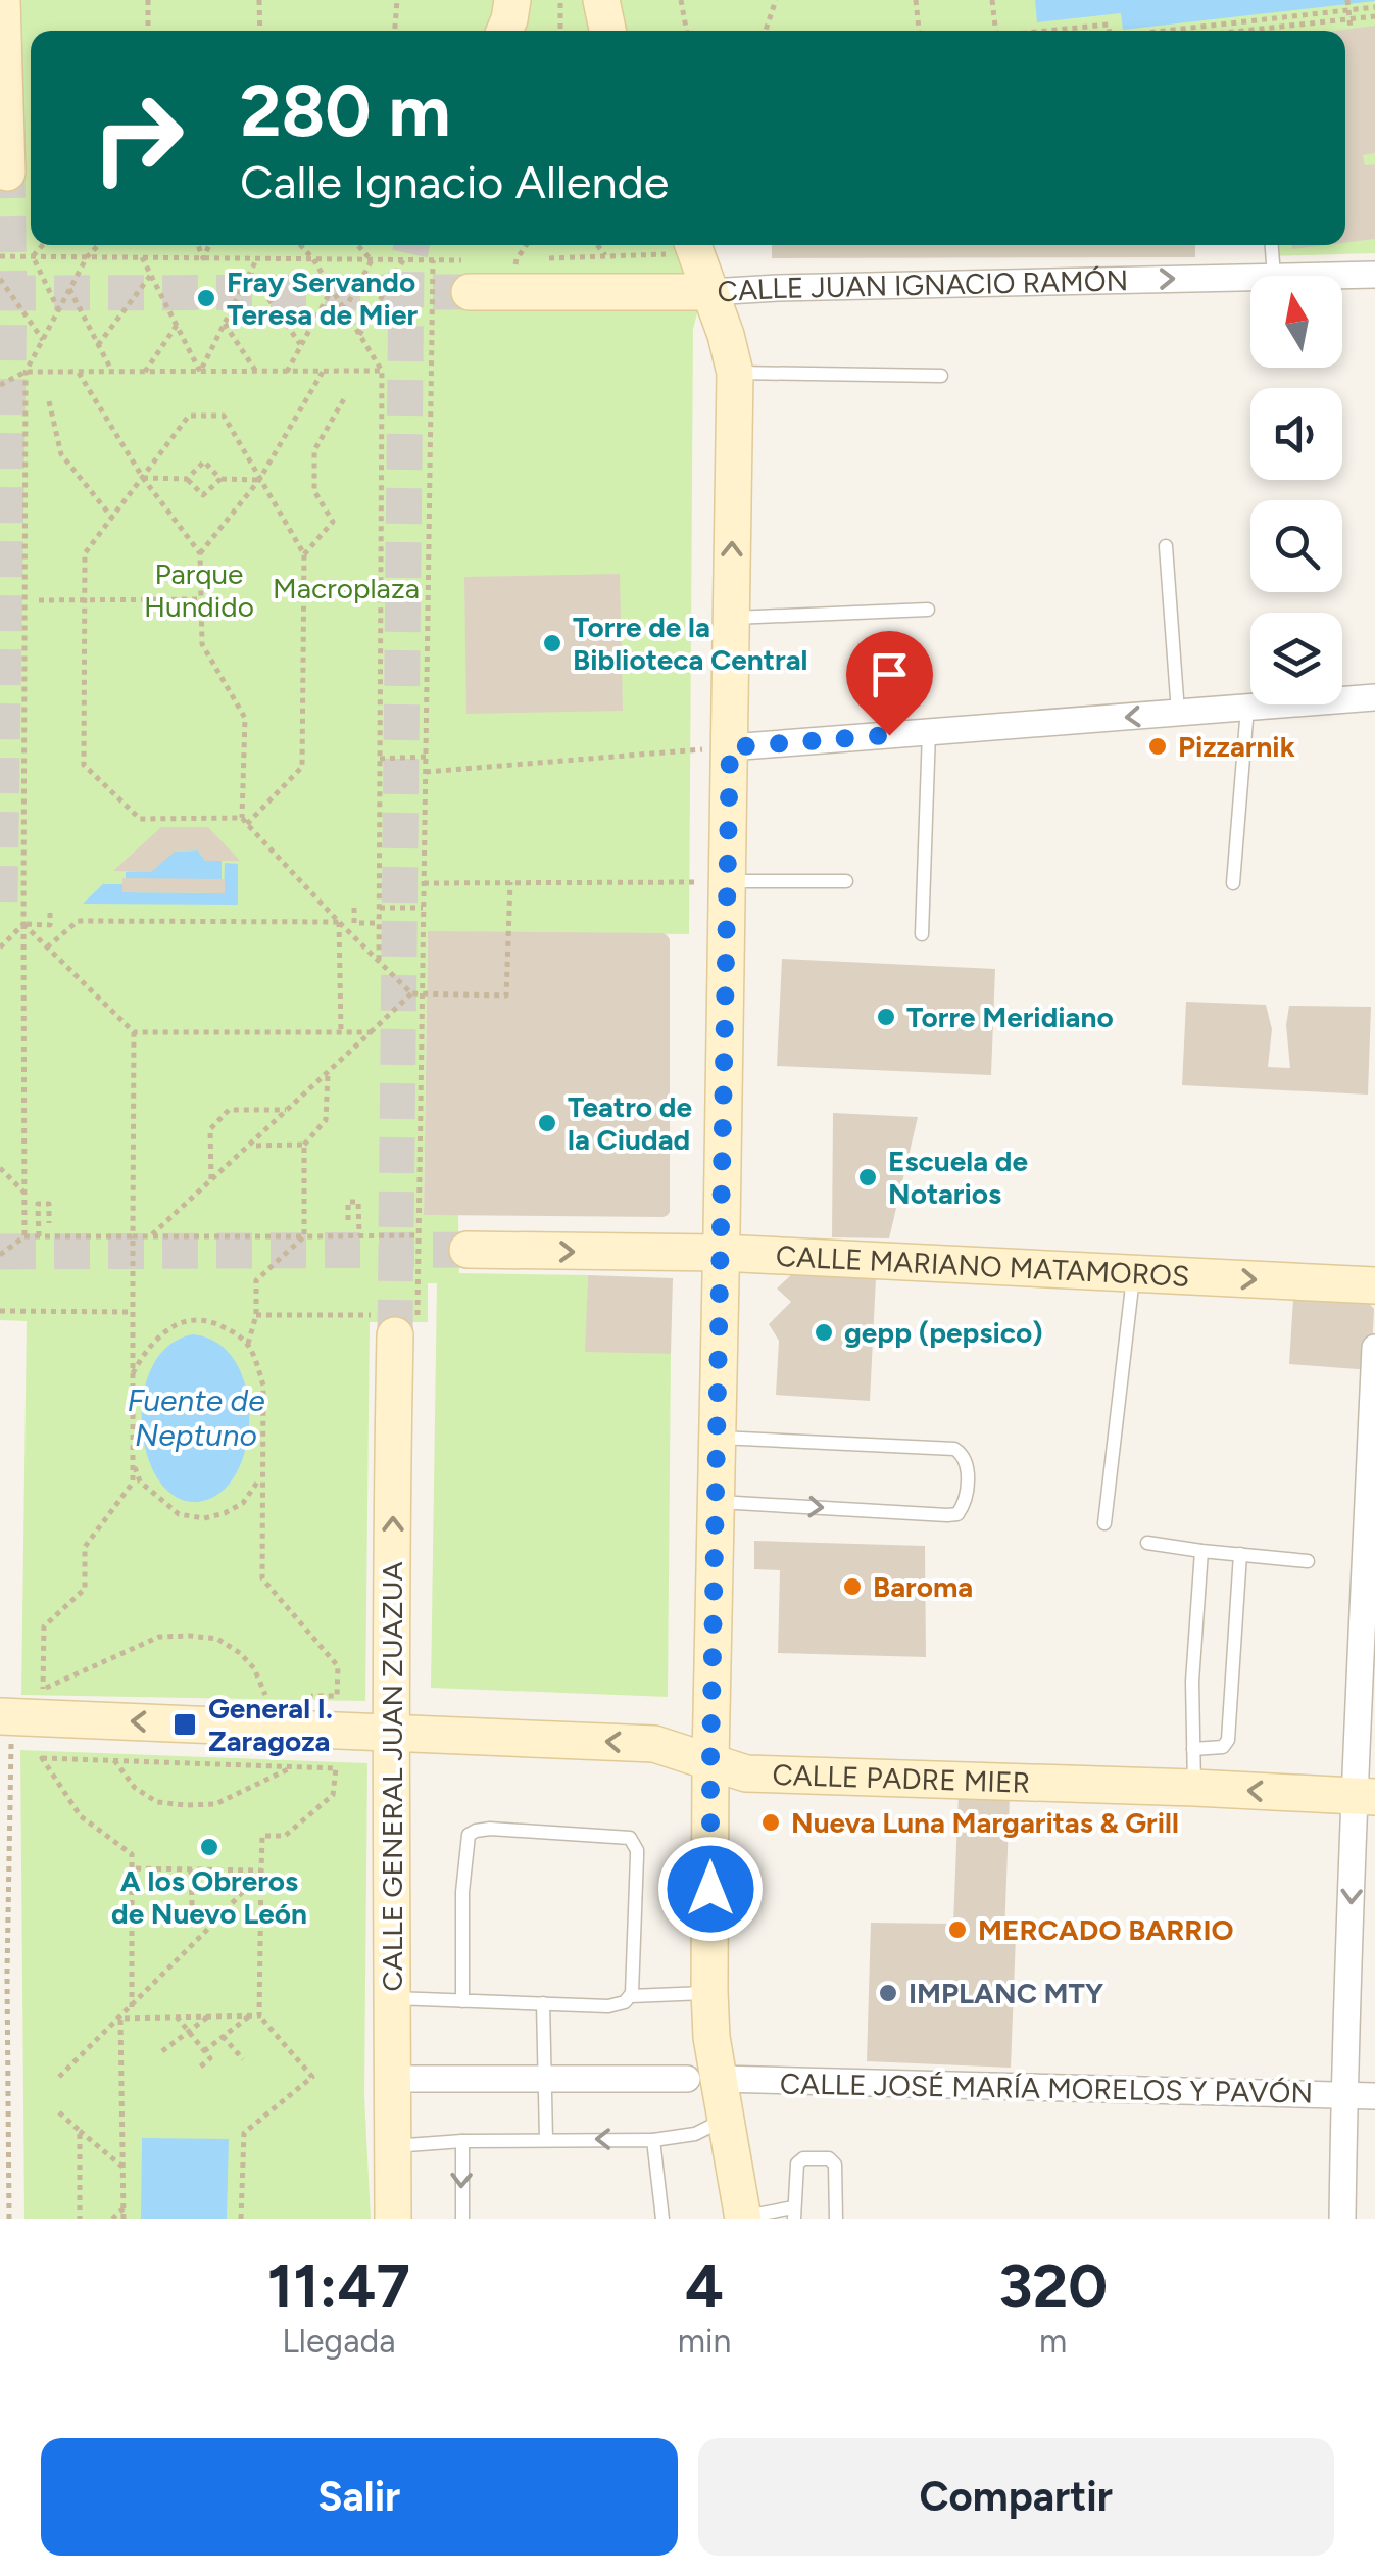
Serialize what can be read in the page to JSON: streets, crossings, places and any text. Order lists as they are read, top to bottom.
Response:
{
  "streets": {
    "street": [
      "CALLE JUAN IGNACIO RAMÓN",
      "CALLE MARIANO MATAMOROS",
      "CALLE GENERAL JUAN ZUAZUA",
      "CALLE PADRE MIER",
      "CALLE JOSÉ MARÍA MORELOS Y PAVÓN"
    ]
  },
  "crossings": [
    ["CALLE GENERAL JUAN ZUAZUA", "CALLE PADRE MIER"]
  ],
  "one_way": ["CALLE JUAN IGNACIO RAMÓN", "CALLE MARIANO MATAMOROS", "CALLE PADRE MIER"],
  "water": ["Fuente de Neptuno"],
  "parks": ["Parque Hundido", "Macroplaza"],
  "places": {
    "other": [
      "Fray Servando Teresa de Mier",
      "Torre de la Biblioteca Central",
      "Pizzarnik",
      "Torre Meridiano",
      "Teatro de la Ciudad",
      "Escuela de Notarios",
      "gepp (pepsico)",
      "Baroma",
      "Nueva Luna Margaritas & Grill",
      "A los Obreros de Nuevo León",
      "MERCADO BARRIO",
      "IMPLANC MTY"
    ],
    "transit": ["General I. Zaragoza"]
  },
  "north": "top",
  "page": {
    "turn": ["280 m", "Calle Ignacio Allende"],
    "eta": [
      "11:47",
      "Llegada",
      "4",
      "min",
      "320",
      "m"
    ],
    "buttons": ["Salir", "Compartir"]
  }
}
